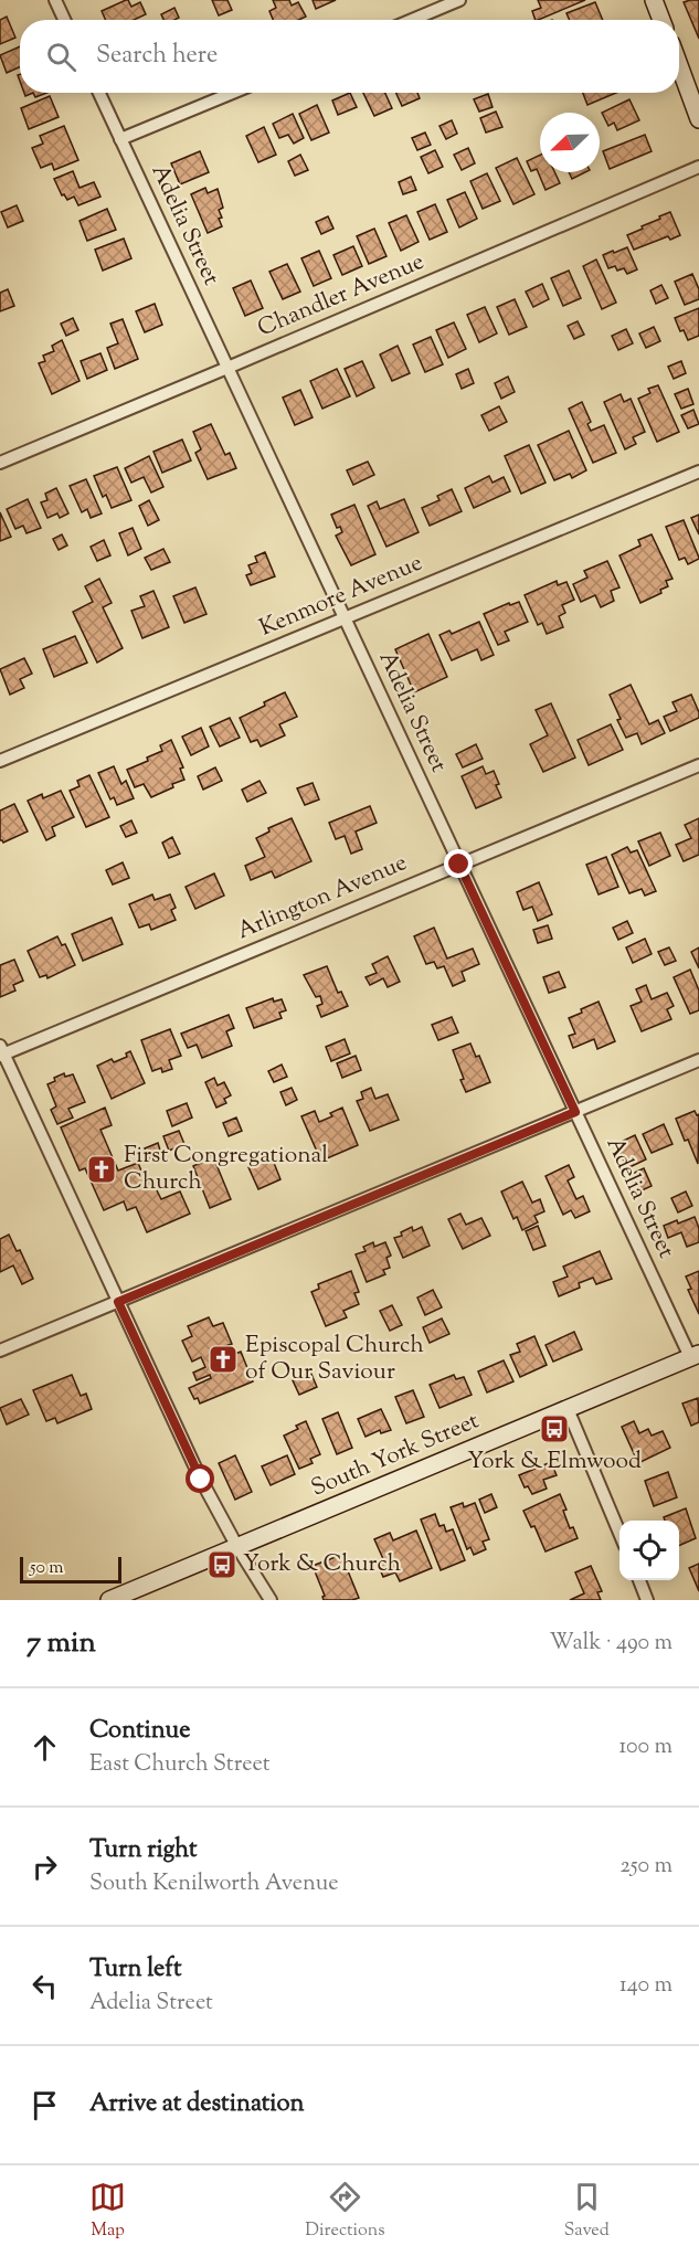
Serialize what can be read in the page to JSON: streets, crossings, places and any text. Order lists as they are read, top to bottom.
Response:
{
  "streets": {
    "main road": ["South York Street"],
    "street": [
      "Adelia Street",
      "Chandler Avenue",
      "Kenmore Avenue",
      "Arlington Avenue"
    ]
  },
  "crossings": [
    ["Adelia Street", "Chandler Avenue"],
    ["Adelia Street", "Kenmore Avenue"],
    ["Adelia Street", "Arlington Avenue"],
    ["Adelia Street", "South York Street"]
  ],
  "places": {
    "church": ["First Congregational Church", "Episcopal Church of Our Saviour"],
    "bus stop": ["York & Elmwood", "York & Church"]
  },
  "scale_bar": "50 m",
  "north": "bottom left",
  "page": {
    "search": "Search here",
    "scale": "50 m",
    "heading": ["7 min", "Walk · 490 m"],
    "list": [
      ["Continue", "East Church Street", "100 m"],
      ["Turn right", "South Kenilworth Avenue", "250 m"],
      ["Turn left", "Adelia Street", "140 m"],
      "Arrive at destination"
    ],
    "nav": ["Map", "Directions", "Saved"]
  }
}
